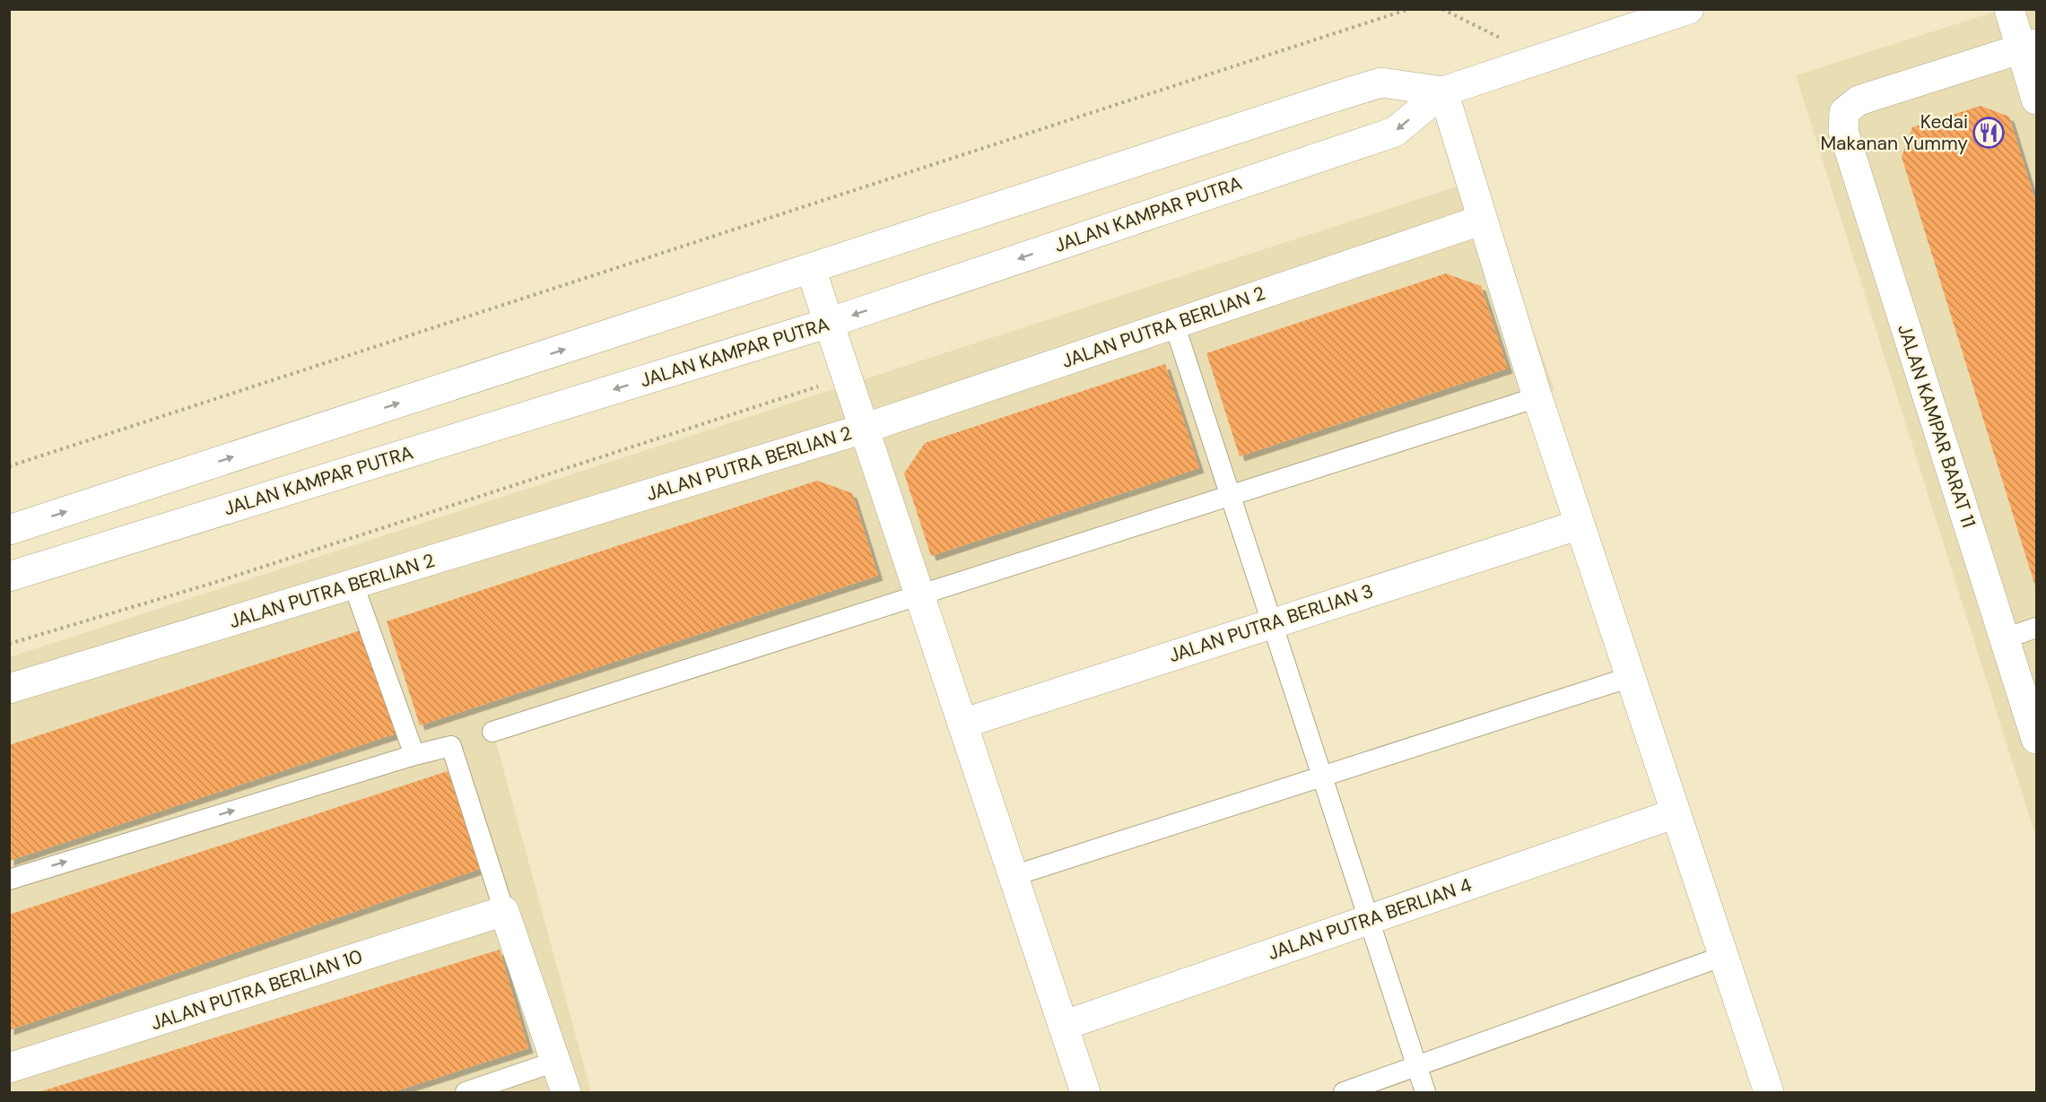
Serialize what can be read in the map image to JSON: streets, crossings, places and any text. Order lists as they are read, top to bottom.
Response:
{
  "streets": {
    "street": [
      "JALAN KAMPAR PUTRA",
      "JALAN PUTRA BERLIAN 2",
      "JALAN KAMPAR BARAT 11",
      "JALAN PUTRA BERLIAN 3",
      "JALAN PUTRA BERLIAN 4",
      "JALAN PUTRA BERLIAN 10"
    ]
  },
  "places": {
    "restaurant": ["Kedai Makanan Yummy"]
  }
}
